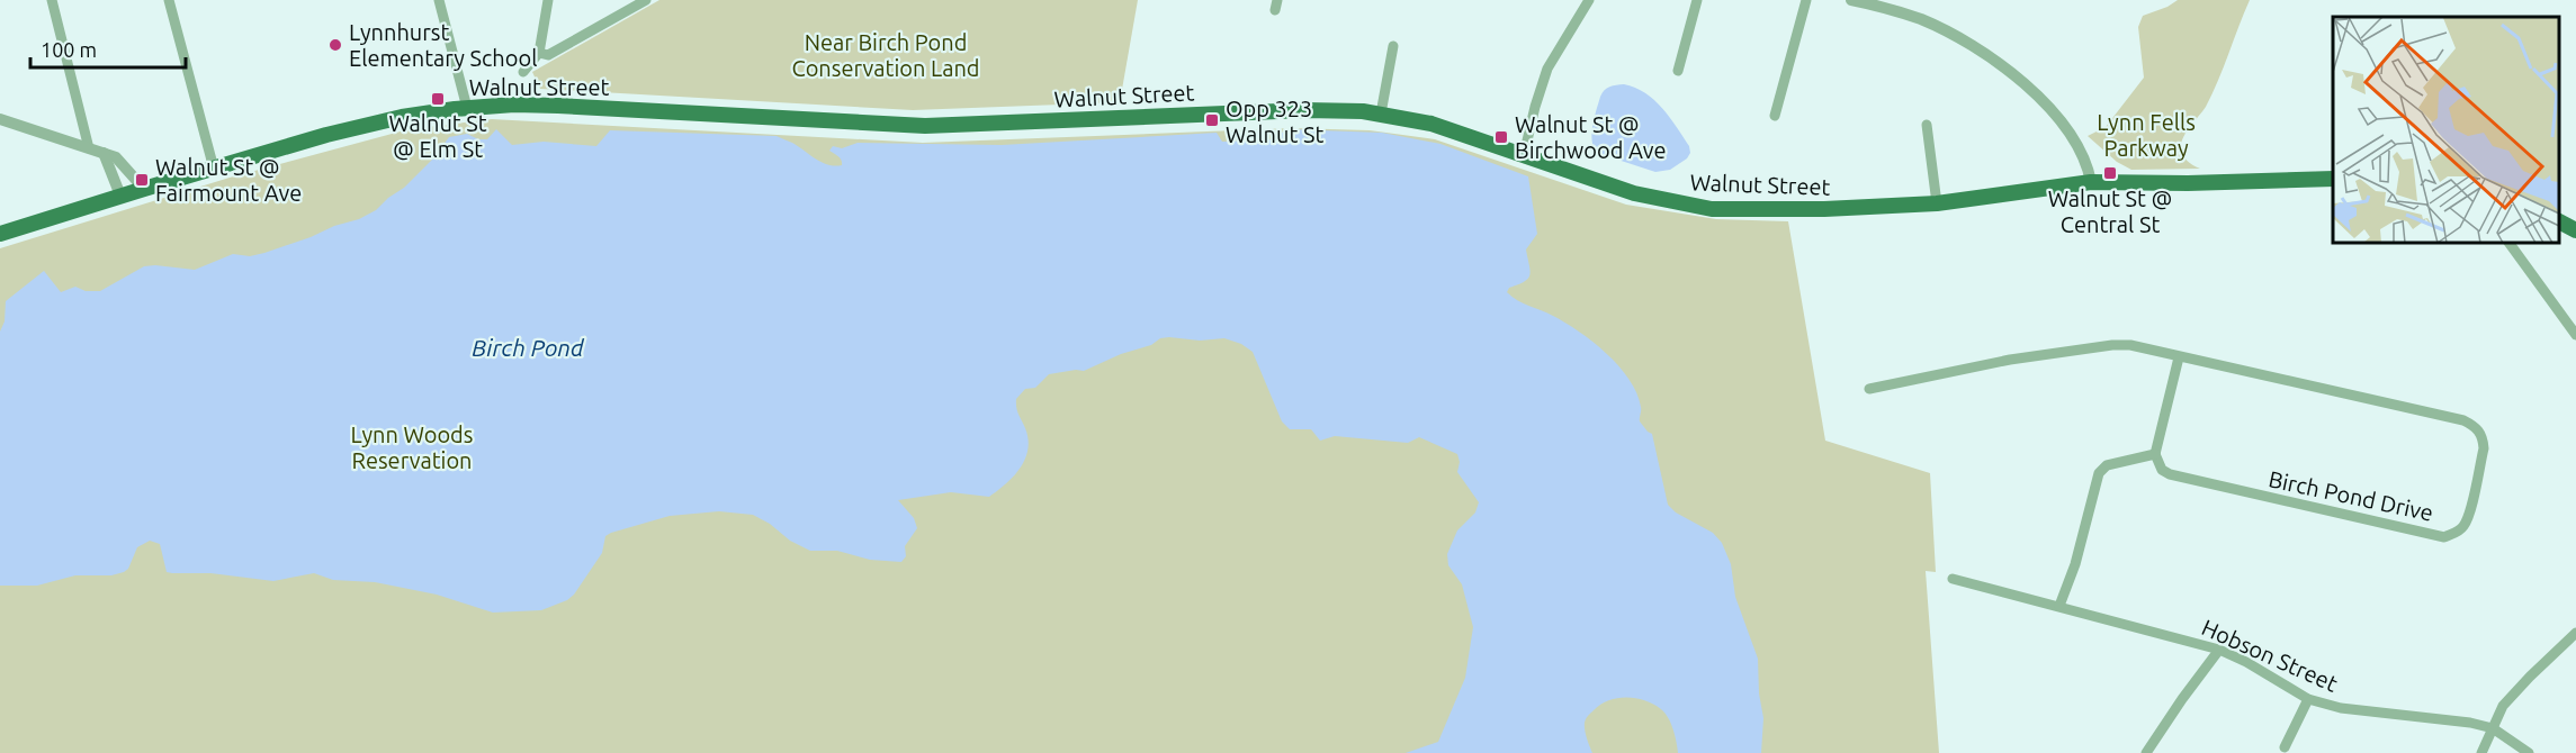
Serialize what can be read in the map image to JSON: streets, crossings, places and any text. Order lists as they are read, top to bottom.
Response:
{
  "streets": {
    "main road": ["Walnut Street"],
    "street": ["Birch Pond Drive", "Hobson Street"]
  },
  "water": ["Birch Pond"],
  "parks": ["Near Birch Pond Conservation Land", "Lynn Fells Parkway", "Lynn Woods Reservation"],
  "places": {
    "other": ["Lynnhurst Elementary School"],
    "transit": [
      "Walnut St @ Elm St",
      "Opp 323 Walnut St",
      "Walnut St @ Birchwood Ave",
      "Walnut St @ Central St",
      "Walnut St @ Fairmount Ave"
    ]
  },
  "scale_bar": "100 m"
}
